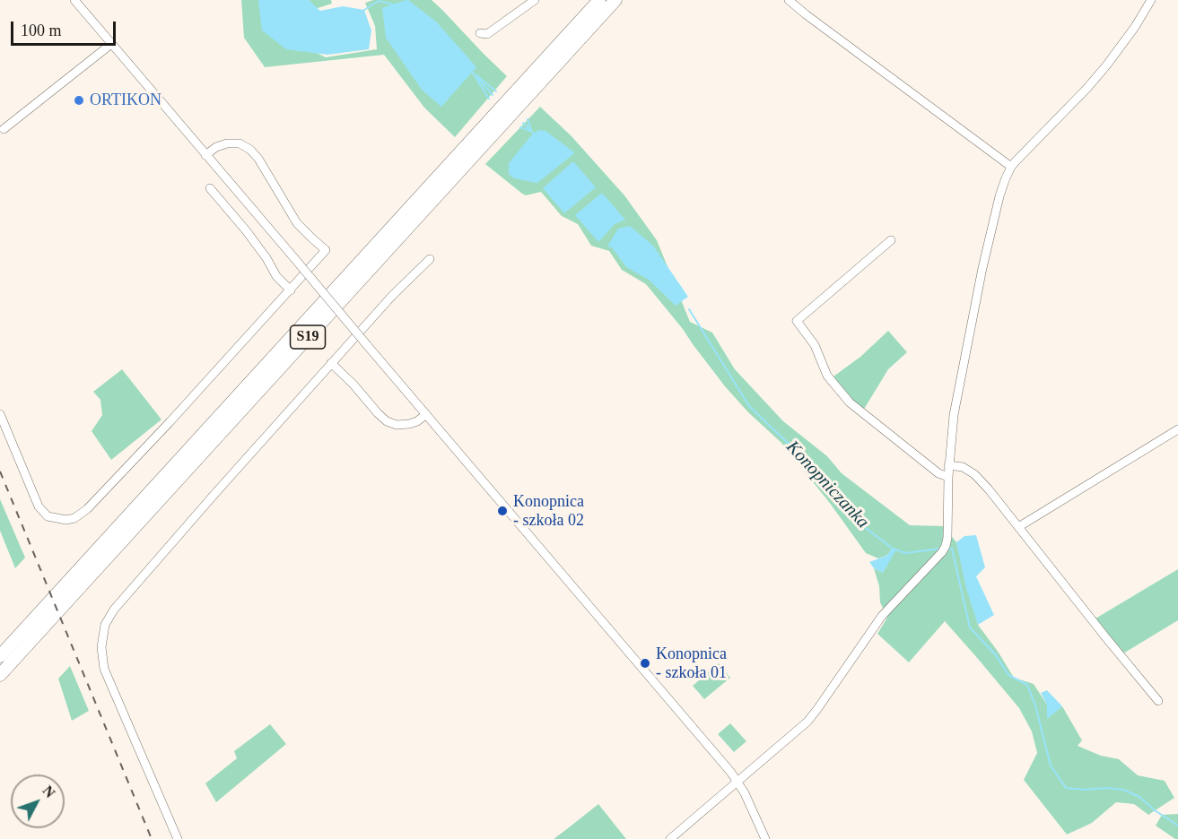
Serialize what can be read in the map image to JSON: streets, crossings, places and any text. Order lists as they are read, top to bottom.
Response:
{
  "streets": {
    "highway": ["S19"]
  },
  "water": ["Konopniczanka"],
  "places": ["ORTIKON", "Konopnica - szkoła 02", "Konopnica - szkoła 01"],
  "scale_bar": "100 m",
  "north": "top right"
}
